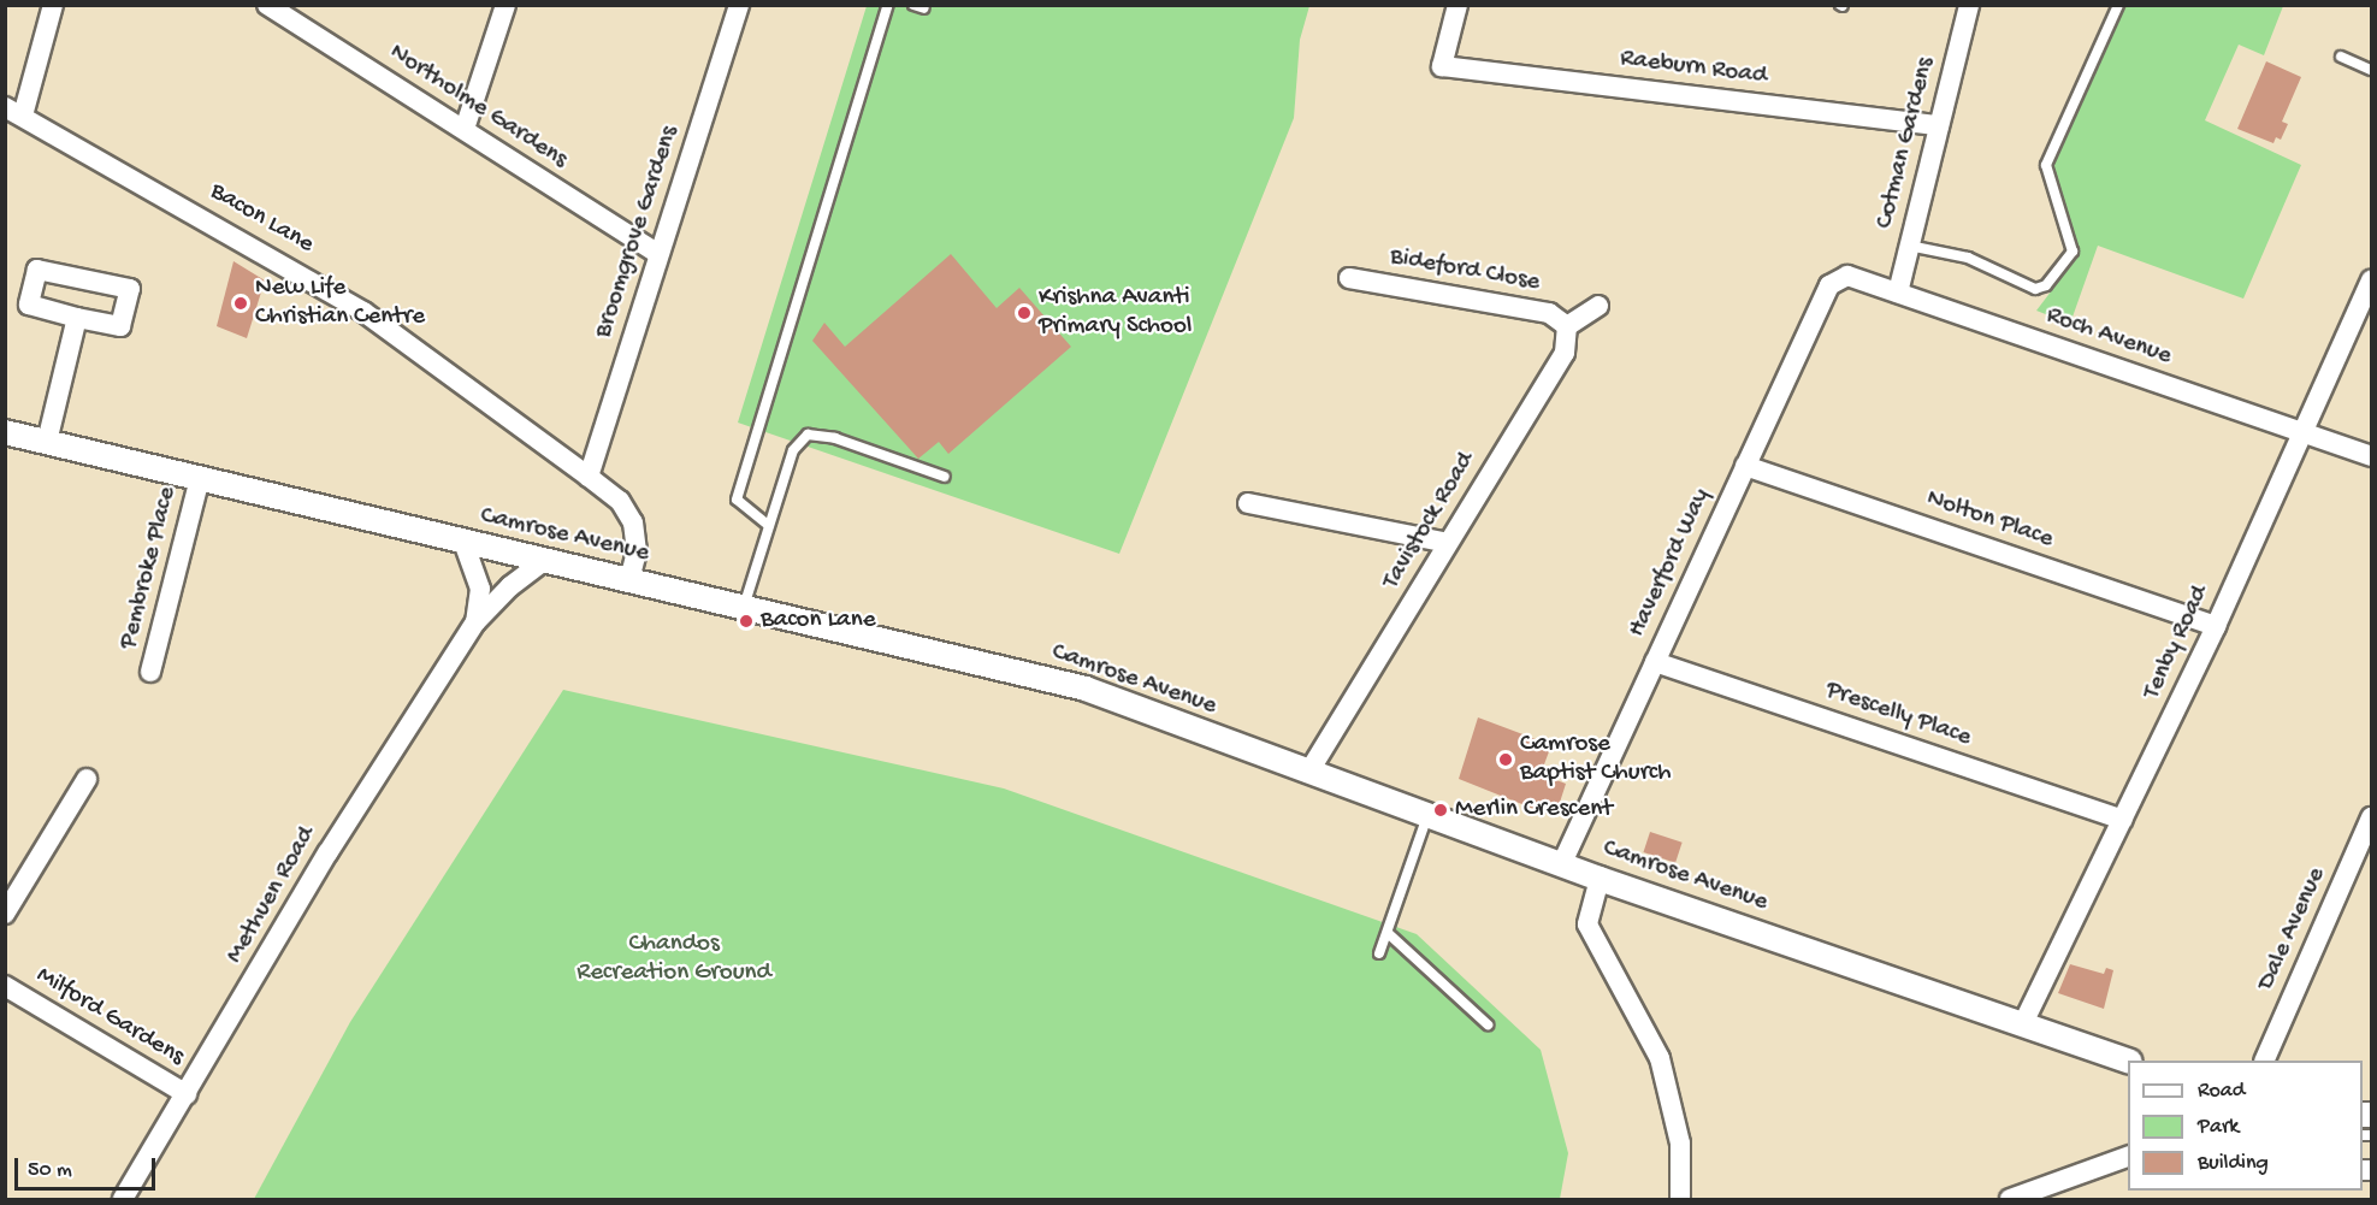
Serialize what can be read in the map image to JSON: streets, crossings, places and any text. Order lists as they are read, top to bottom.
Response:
{
  "streets": {
    "street": [
      "Raeburn Road",
      "Northolme Gardens",
      "Cotman Gardens",
      "Bacon Lane",
      "Broomgrove Gardens",
      "Bideford Close",
      "Roch Avenue",
      "Nolton Place",
      "Tavistock Road",
      "Camrose Avenue",
      "Haverford Way",
      "Pembroke Place",
      "Tenby Road",
      "Prescelly Place",
      "Methuen Road",
      "Dale Avenue",
      "Milford Gardens"
    ]
  },
  "crossings": [
    ["Raeburn Road", "Cotman Gardens"],
    ["Northolme Gardens", "Broomgrove Gardens"],
    ["Cotman Gardens", "Roch Avenue"],
    ["Bacon Lane", "Broomgrove Gardens"],
    ["Bacon Lane", "Camrose Avenue"],
    ["Bideford Close", "Tavistock Road"],
    ["Roch Avenue", "Haverford Way"],
    ["Roch Avenue", "Tenby Road"],
    ["Nolton Place", "Haverford Way"],
    ["Nolton Place", "Tenby Road"],
    ["Tavistock Road", "Camrose Avenue"],
    ["Camrose Avenue", "Haverford Way"],
    ["Camrose Avenue", "Pembroke Place"],
    ["Camrose Avenue", "Tenby Road"],
    ["Camrose Avenue", "Methuen Road"],
    ["Haverford Way", "Prescelly Place"],
    ["Tenby Road", "Prescelly Place"],
    ["Methuen Road", "Milford Gardens"]
  ],
  "parks": ["Chandos Recreation Ground"],
  "places": [
    "New Life Christian Centre",
    "Krishna Avanti Primary School",
    "Bacon Lane",
    "Camrose Baptist Church",
    "Merlin Crescent"
  ],
  "legend": ["Road", "Park", "Building"],
  "scale_bar": "50 m"
}
